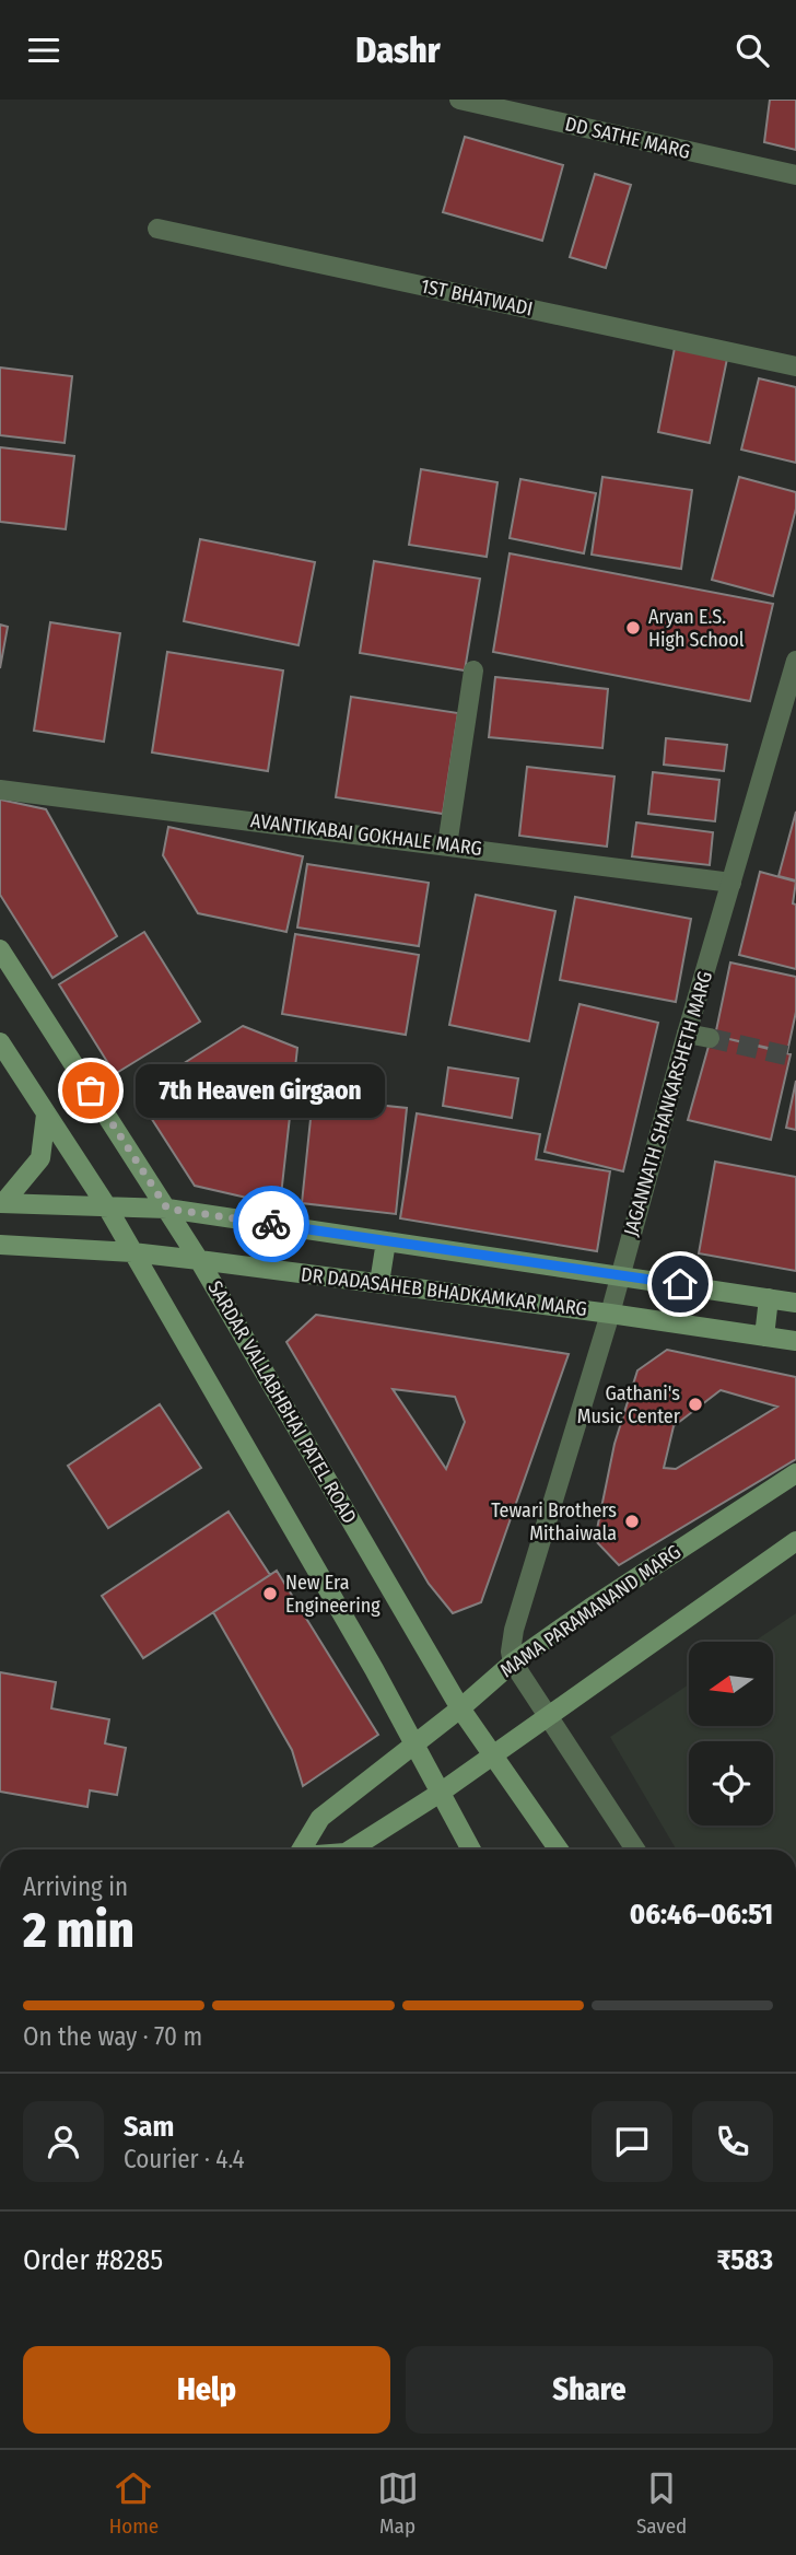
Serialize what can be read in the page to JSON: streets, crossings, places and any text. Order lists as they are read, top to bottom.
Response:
{
  "streets": {
    "main road": ["DR DADASAHEB BHADKAMKAR MARG", "SARDAR VALLABHBHAI PATEL ROAD", "MAMA PARAMANAND MARG"],
    "street": [
      "DD SATHE MARG",
      "1ST BHATWADI",
      "AVANTIKABAI GOKHALE MARG",
      "JAGANNATH SHANKARSHETH MARG"
    ]
  },
  "crossings": [
    ["AVANTIKABAI GOKHALE MARG", "JAGANNATH SHANKARSHETH MARG"],
    ["JAGANNATH SHANKARSHETH MARG", "DR DADASAHEB BHADKAMKAR MARG"],
    ["JAGANNATH SHANKARSHETH MARG", "MAMA PARAMANAND MARG"],
    ["DR DADASAHEB BHADKAMKAR MARG", "SARDAR VALLABHBHAI PATEL ROAD"],
    ["SARDAR VALLABHBHAI PATEL ROAD", "MAMA PARAMANAND MARG"]
  ],
  "places": [
    "Aryan E.S. High School",
    "7th Heaven Girgaon",
    "Gathani's Music Center",
    "Tewari Brothers Mithaiwala",
    "New Era Engineering"
  ],
  "north": "left",
  "page": {
    "header": "Dashr",
    "bubble": "7th Heaven Girgaon",
    "heading": ["2 min", "Arriving in", "06:46–06:51"],
    "panel": [
      "Sam",
      "Courier · 4.4",
      "Order #8285",
      "₹583"
    ],
    "bar": "On the way · 70 m",
    "buttons": ["Help", "Share"],
    "tabs": ["Home", "Map", "Saved"]
  }
}
